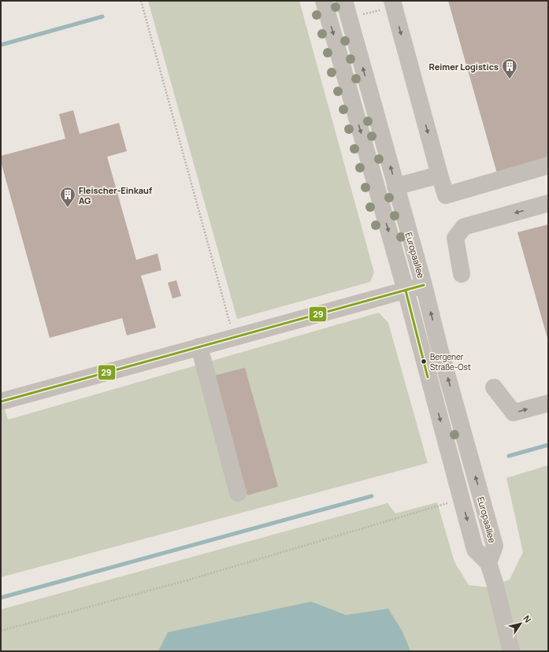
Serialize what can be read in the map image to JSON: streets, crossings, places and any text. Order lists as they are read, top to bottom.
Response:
{
  "streets": {
    "street": ["Europaallee"]
  },
  "places": {
    "building": ["Reimer Logistics", "Fleischer-Einkauf AG"],
    "other": ["Bergener Straße-Ost"]
  },
  "lines": ["transit line 29"],
  "north": "top right"
}
